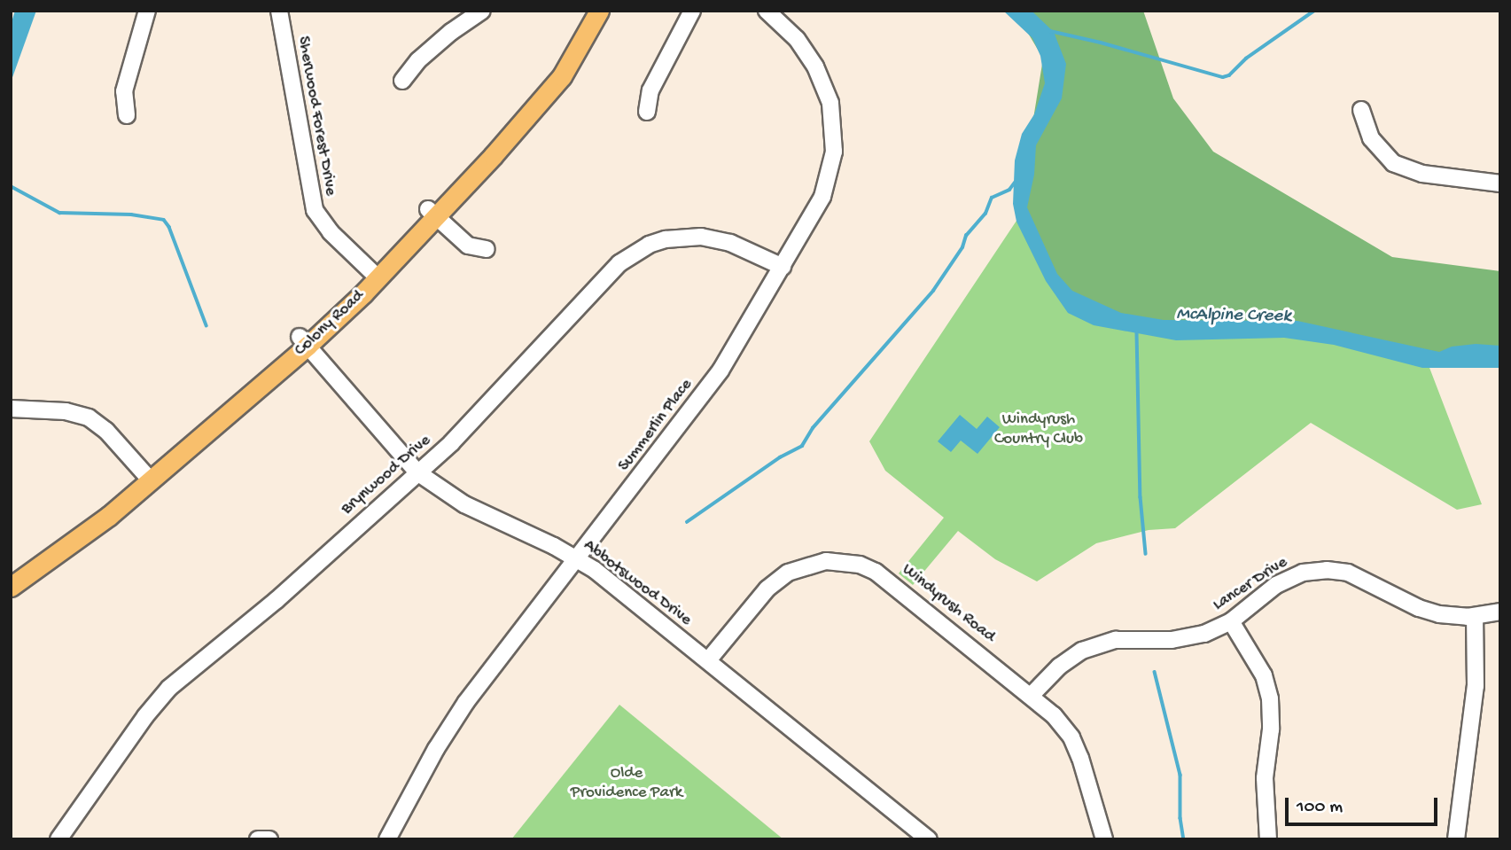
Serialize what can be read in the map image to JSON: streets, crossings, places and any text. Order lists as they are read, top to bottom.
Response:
{
  "streets": {
    "main road": ["Colony Road"],
    "street": [
      "Sherwood Forest Drive",
      "Summerlin Place",
      "Brynwood Drive",
      "Abbotswood Drive",
      "Lancer Drive",
      "Windyrush Road"
    ]
  },
  "crossings": [
    ["Sherwood Forest Drive", "Colony Road"],
    ["Colony Road", "Abbotswood Drive"],
    ["Summerlin Place", "Brynwood Drive"],
    ["Summerlin Place", "Abbotswood Drive"],
    ["Brynwood Drive", "Abbotswood Drive"],
    ["Abbotswood Drive", "Windyrush Road"],
    ["Lancer Drive", "Windyrush Road"]
  ],
  "water": ["McAlpine Creek"],
  "parks": ["Windyrush Country Club", "Olde Providence Park"],
  "scale_bar": "100 m"
}
